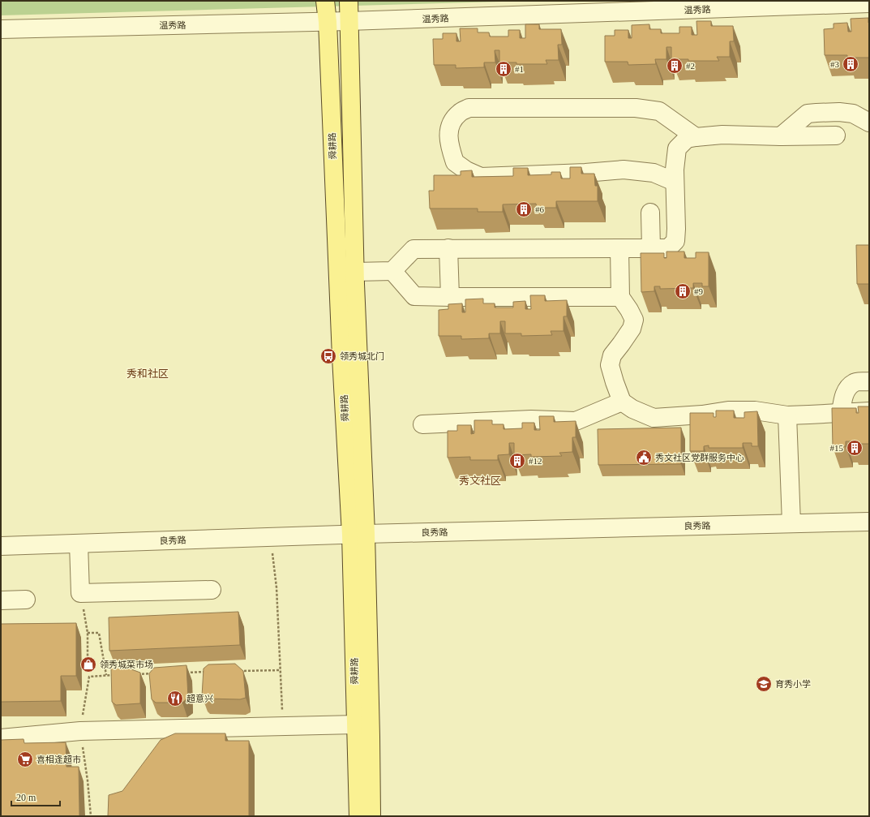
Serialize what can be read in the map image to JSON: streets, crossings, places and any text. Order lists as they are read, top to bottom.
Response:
{
  "streets": {
    "main road": ["舜耕路"],
    "street": ["温秀路", "良秀路"]
  },
  "crossings": [
    ["温秀路", "舜耕路"],
    ["舜耕路", "良秀路"]
  ],
  "districts": ["秀和社区", "秀文社区"],
  "places": {
    "building": [
      "#3",
      "#2",
      "#1",
      "#6",
      "#9",
      "#15",
      "#12"
    ],
    "bus stop": ["领秀城北门"],
    "public building": ["秀文社区党群服务中心"],
    "shop": ["领秀城菜市场"],
    "school or university": ["育秀小学"],
    "restaurant": ["超意兴"],
    "supermarket": ["喜相逢超市"]
  },
  "scale_bar": "20 m"
}
